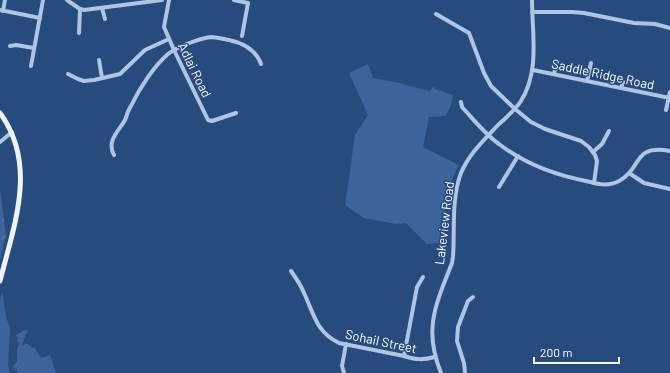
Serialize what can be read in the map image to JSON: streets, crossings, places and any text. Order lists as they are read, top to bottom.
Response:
{
  "streets": {
    "street": [
      "Adlai Road",
      "Saddle Ridge Road",
      "Lakeview Road",
      "Sohail Street"
    ]
  },
  "crossings": [
    ["Saddle Ridge Road", "Lakeview Road"],
    ["Lakeview Road", "Sohail Street"]
  ],
  "scale_bar": "200 m"
}
